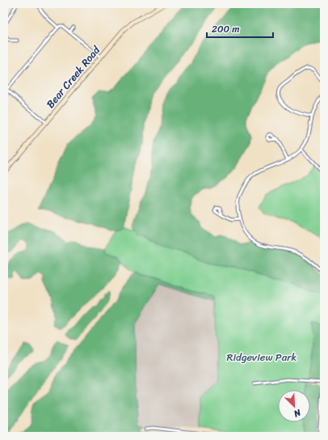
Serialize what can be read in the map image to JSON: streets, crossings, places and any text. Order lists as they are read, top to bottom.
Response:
{
  "streets": {
    "street": ["Bear Creek Road"]
  },
  "parks": ["Ridgeview Park"],
  "scale_bar": "200 m",
  "north": "bottom right"
}
